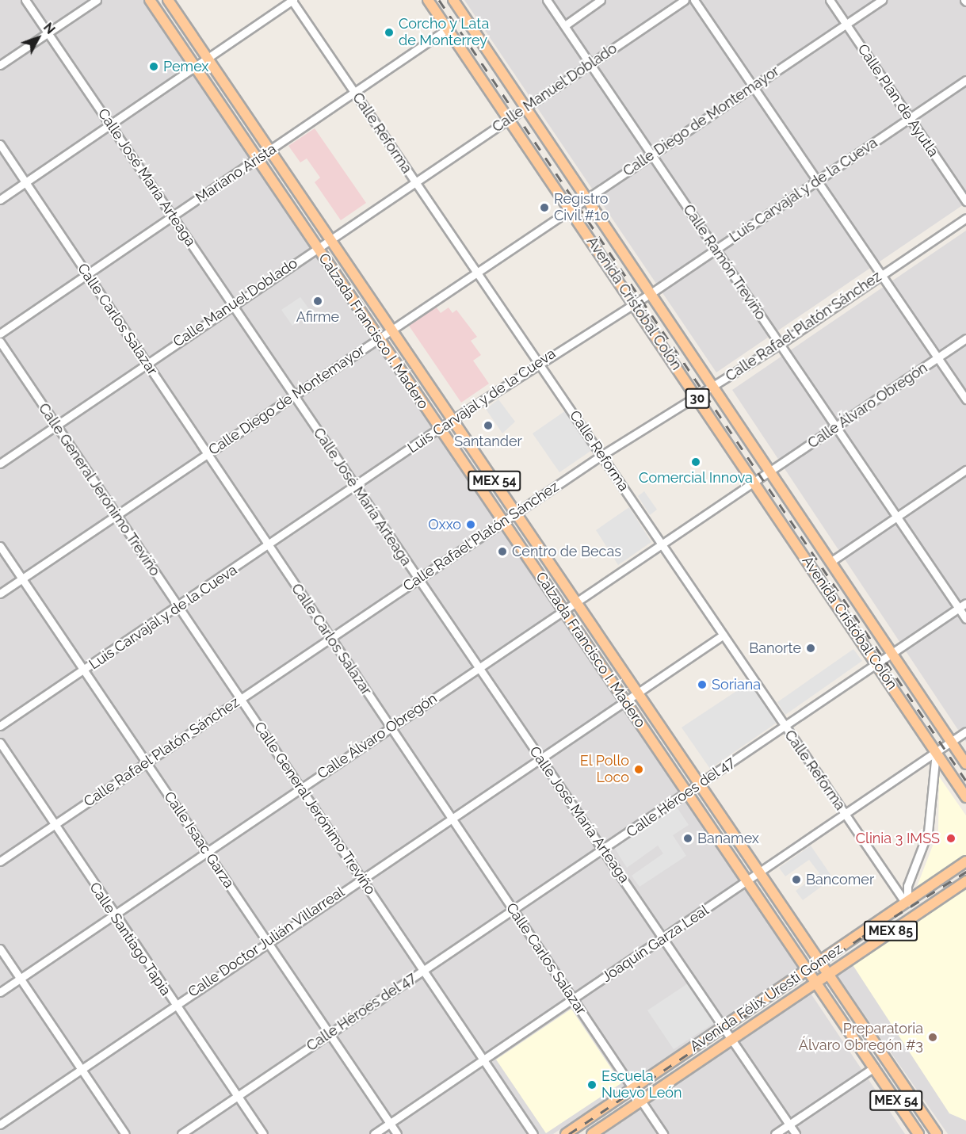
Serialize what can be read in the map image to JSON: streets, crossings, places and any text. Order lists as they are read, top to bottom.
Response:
{
  "streets": {
    "main road": [
      "Avenida Cristóbal Colón",
      "Calzada Francisco I. Madero",
      "30",
      "MEX 54",
      "MEX 85",
      "Avenida Félix Uresti Gómez"
    ],
    "street": [
      "Calle Manuel Doblado",
      "Calle Plan de Ayutla",
      "Calle Diego de Montemayor",
      "Calle Reforma",
      "Mariano Arista",
      "Calle José María Arteaga",
      "Luis Carvajal y de la Cueva",
      "Calle Ramón Treviño",
      "Calle Carlos Salazar",
      "Calle Rafael Platón Sánchez",
      "Calle Álvaro Obregón",
      "Calle General Jerónimo Treviño",
      "Calle Héroes del 47",
      "Calle Isaac Garza",
      "Calle Santiago Tapia",
      "Calle Doctor Julián Villarreal",
      "Joaquín Garza Leal"
    ]
  },
  "crossings": [
    ["Calle Manuel Doblado", "Calle Reforma"],
    ["Calle Manuel Doblado", "Calle José María Arteaga"],
    ["Calle Manuel Doblado", "Calle Ramón Treviño"],
    ["Calle Manuel Doblado", "Avenida Cristóbal Colón"],
    ["Calle Manuel Doblado", "Calle Carlos Salazar"],
    ["Calle Manuel Doblado", "Calzada Francisco I. Madero"],
    ["Calle Manuel Doblado", "Calle General Jerónimo Treviño"],
    ["Calle Plan de Ayutla", "Calle Diego de Montemayor"],
    ["Calle Plan de Ayutla", "Luis Carvajal y de la Cueva"],
    ["Calle Diego de Montemayor", "Calle Reforma"],
    ["Calle Diego de Montemayor", "Calle José María Arteaga"],
    ["Calle Diego de Montemayor", "Calle Ramón Treviño"],
    ["Calle Diego de Montemayor", "Avenida Cristóbal Colón"],
    ["Calle Diego de Montemayor", "Calle Carlos Salazar"],
    ["Calle Diego de Montemayor", "Calzada Francisco I. Madero"],
    ["Calle Diego de Montemayor", "Calle General Jerónimo Treviño"],
    ["Calle Diego de Montemayor", "Calle Isaac Garza"],
    ["Calle Reforma", "Mariano Arista"],
    ["Calle Reforma", "Luis Carvajal y de la Cueva"],
    ["Calle Reforma", "Calle Rafael Platón Sánchez"],
    ["Calle Reforma", "Calle Álvaro Obregón"],
    ["Calle Reforma", "Calle Héroes del 47"],
    ["Calle Reforma", "Calle Doctor Julián Villarreal"],
    ["Calle Reforma", "Joaquín Garza Leal"],
    ["Calle Reforma", "Avenida Félix Uresti Gómez"],
    ["Mariano Arista", "Calle José María Arteaga"],
    ["Mariano Arista", "Avenida Cristóbal Colón"],
    ["Mariano Arista", "Calle Carlos Salazar"],
    ["Mariano Arista", "Calzada Francisco I. Madero"],
    ["Calle José María Arteaga", "Luis Carvajal y de la Cueva"],
    ["Calle José María Arteaga", "Calle Rafael Platón Sánchez"],
    ["Calle José María Arteaga", "Calle Álvaro Obregón"],
    ["Calle José María Arteaga", "Calle Héroes del 47"],
    ["Calle José María Arteaga", "Calle Doctor Julián Villarreal"],
    ["Calle José María Arteaga", "Joaquín Garza Leal"],
    ["Calle José María Arteaga", "Avenida Félix Uresti Gómez"],
    ["Luis Carvajal y de la Cueva", "Calle Ramón Treviño"],
    ["Luis Carvajal y de la Cueva", "Avenida Cristóbal Colón"],
    ["Luis Carvajal y de la Cueva", "Calle Carlos Salazar"],
    ["Luis Carvajal y de la Cueva", "Calzada Francisco I. Madero"],
    ["Luis Carvajal y de la Cueva", "Calle General Jerónimo Treviño"],
    ["Luis Carvajal y de la Cueva", "Calle Isaac Garza"],
    ["Calle Ramón Treviño", "Calle Rafael Platón Sánchez"],
    ["Calle Ramón Treviño", "Calle Álvaro Obregón"],
    ["Calle Ramón Treviño", "Calle Héroes del 47"],
    ["Avenida Cristóbal Colón", "Calle Rafael Platón Sánchez"],
    ["Avenida Cristóbal Colón", "Calle Álvaro Obregón"],
    ["Avenida Cristóbal Colón", "Calle Héroes del 47"],
    ["Avenida Cristóbal Colón", "Joaquín Garza Leal"],
    ["Calle Carlos Salazar", "Calle Rafael Platón Sánchez"],
    ["Calle Carlos Salazar", "Calle Álvaro Obregón"],
    ["Calle Carlos Salazar", "Calle Héroes del 47"],
    ["Calle Carlos Salazar", "Calle Doctor Julián Villarreal"],
    ["Calle Carlos Salazar", "Joaquín Garza Leal"],
    ["Calle Carlos Salazar", "Avenida Félix Uresti Gómez"],
    ["Calle Rafael Platón Sánchez", "Calzada Francisco I. Madero"],
    ["Calle Rafael Platón Sánchez", "Calle General Jerónimo Treviño"],
    ["Calle Rafael Platón Sánchez", "Calle Isaac Garza"],
    ["Calle Rafael Platón Sánchez", "Calle Santiago Tapia"],
    ["Calzada Francisco I. Madero", "Calle Álvaro Obregón"],
    ["Calzada Francisco I. Madero", "Calle Héroes del 47"],
    ["Calzada Francisco I. Madero", "Calle Doctor Julián Villarreal"],
    ["Calzada Francisco I. Madero", "Joaquín Garza Leal"],
    ["Calzada Francisco I. Madero", "Avenida Félix Uresti Gómez"],
    ["Calle Álvaro Obregón", "Calle General Jerónimo Treviño"],
    ["Calle Álvaro Obregón", "Calle Isaac Garza"],
    ["Calle Álvaro Obregón", "Calle Santiago Tapia"],
    ["Calle General Jerónimo Treviño", "Calle Héroes del 47"],
    ["Calle General Jerónimo Treviño", "Calle Doctor Julián Villarreal"],
    ["Calle General Jerónimo Treviño", "Joaquín Garza Leal"],
    ["Calle Héroes del 47", "Calle Isaac Garza"],
    ["Calle Héroes del 47", "Calle Santiago Tapia"],
    ["Calle Isaac Garza", "Calle Doctor Julián Villarreal"],
    ["Calle Isaac Garza", "Joaquín Garza Leal"],
    ["Calle Santiago Tapia", "Calle Doctor Julián Villarreal"]
  ],
  "places": [
    "Corcho y Lata de Monterrey",
    "Pemex",
    "Registro Civil #10",
    "Afirme",
    "Santander",
    "Comercial Innova",
    "Oxxo",
    "Centro de Becas",
    "Banorte",
    "Soriana",
    "El Pollo Loco",
    "Banamex",
    "Clinia 3 IMSS",
    "Bancomer",
    "Preparatoria Álvaro Obregón #3",
    "Escuela Nuevo León"
  ],
  "north": "top right"
}
